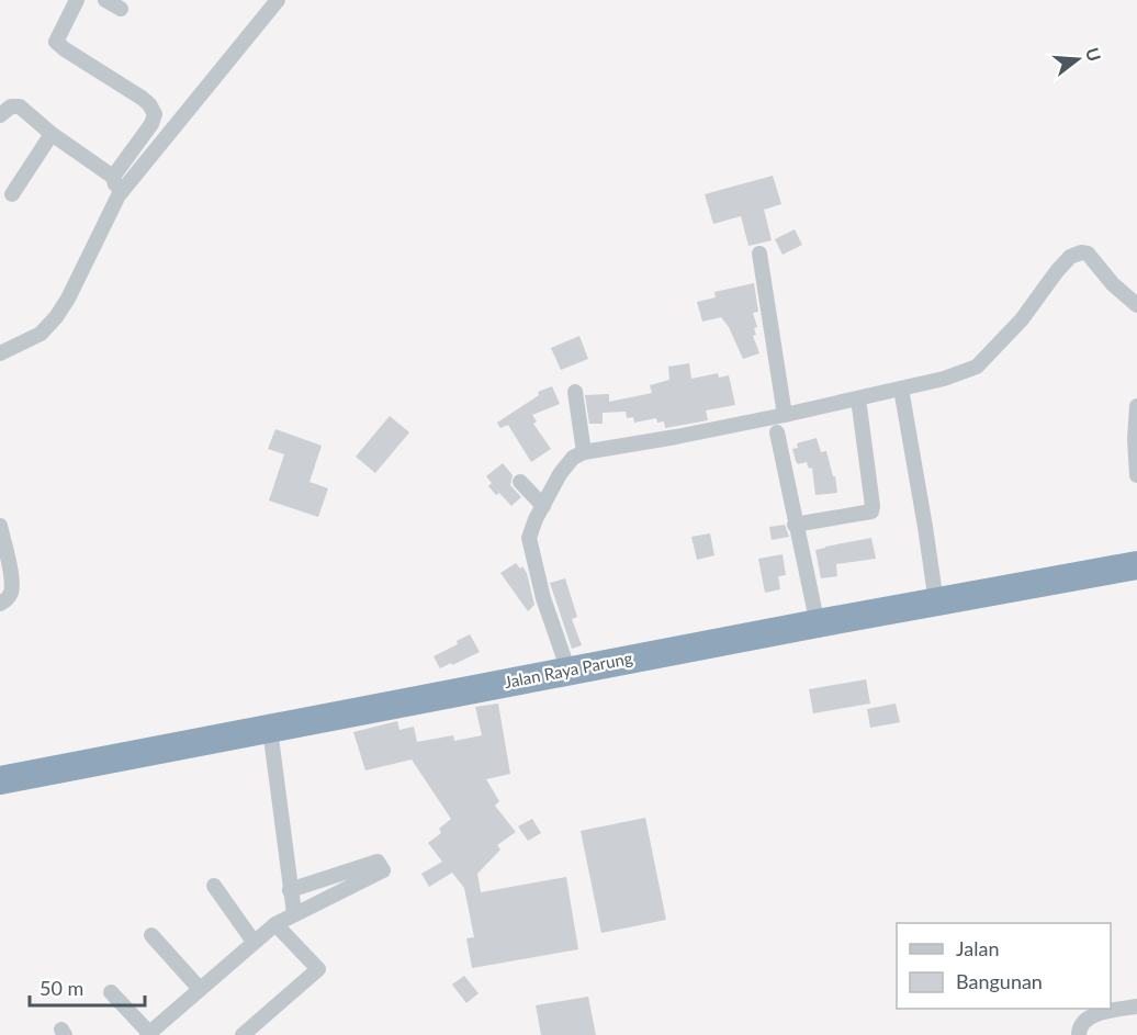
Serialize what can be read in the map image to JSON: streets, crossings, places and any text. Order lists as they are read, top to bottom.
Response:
{
  "streets": {
    "highway": ["Jalan Raya Parung"]
  },
  "legend": ["Jalan", "Bangunan"],
  "scale_bar": "50 m",
  "north": "right"
}
